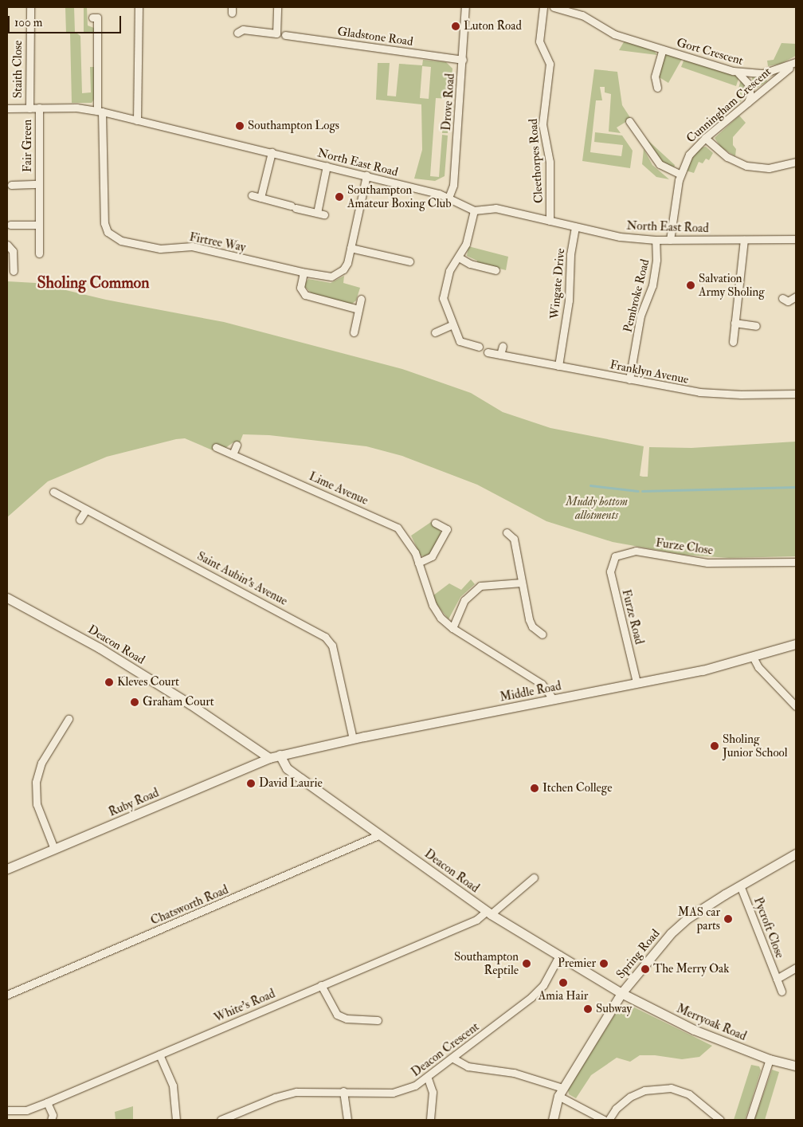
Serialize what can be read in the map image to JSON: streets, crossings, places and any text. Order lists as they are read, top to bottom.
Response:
{
  "streets": {
    "street": [
      "Gladstone Road",
      "Gort Crescent",
      "Staith Close",
      "Drove Road",
      "Cunningham Crescent",
      "Fair Green",
      "Cleethorpes Road",
      "North East Road",
      "Firtree Way",
      "Wingate Drive",
      "Pembroke Road",
      "Franklyn Avenue",
      "Lime Avenue",
      "Furze Close",
      "Saint Aubin's Avenue",
      "Furze Road",
      "Deacon Road",
      "Middle Road",
      "Ruby Road",
      "Chatsworth Road",
      "Pycroft Close",
      "Spring Road",
      "White's Road",
      "Merryoak Road",
      "Deacon Crescent"
    ]
  },
  "crossings": [
    ["Gladstone Road", "Drove Road"],
    ["Gort Crescent", "Cunningham Crescent"],
    ["Staith Close", "North East Road"],
    ["Drove Road", "North East Road"],
    ["Cunningham Crescent", "North East Road"],
    ["Fair Green", "North East Road"],
    ["Cleethorpes Road", "North East Road"],
    ["North East Road", "Firtree Way"],
    ["North East Road", "Wingate Drive"],
    ["North East Road", "Pembroke Road"],
    ["Wingate Drive", "Franklyn Avenue"],
    ["Pembroke Road", "Franklyn Avenue"],
    ["Lime Avenue", "Middle Road"],
    ["Furze Close", "Furze Road"],
    ["Saint Aubin's Avenue", "Middle Road"],
    ["Furze Road", "Middle Road"],
    ["Deacon Road", "Middle Road"],
    ["Deacon Road", "Ruby Road"],
    ["Deacon Road", "Chatsworth Road"],
    ["Deacon Road", "Spring Road"],
    ["Deacon Road", "White's Road"],
    ["Deacon Road", "Merryoak Road"],
    ["Deacon Road", "Deacon Crescent"],
    ["Middle Road", "Ruby Road"],
    ["Pycroft Close", "Spring Road"],
    ["Spring Road", "Merryoak Road"]
  ],
  "districts": ["Sholing Common"],
  "parks": ["Muddy bottom allotments"],
  "places": [
    "Luton Road",
    "Southampton Logs",
    "Southampton Amateur Boxing Club",
    "Salvation Army Sholing",
    "Kleves Court",
    "Graham Court",
    "Sholing Junior School",
    "David Laurie",
    "Itchen College",
    "MAS car parts",
    "Southampton Reptile",
    "Premier",
    "The Merry Oak",
    "Amia Hair",
    "Subway"
  ],
  "scale_bar": "100 m"
}
